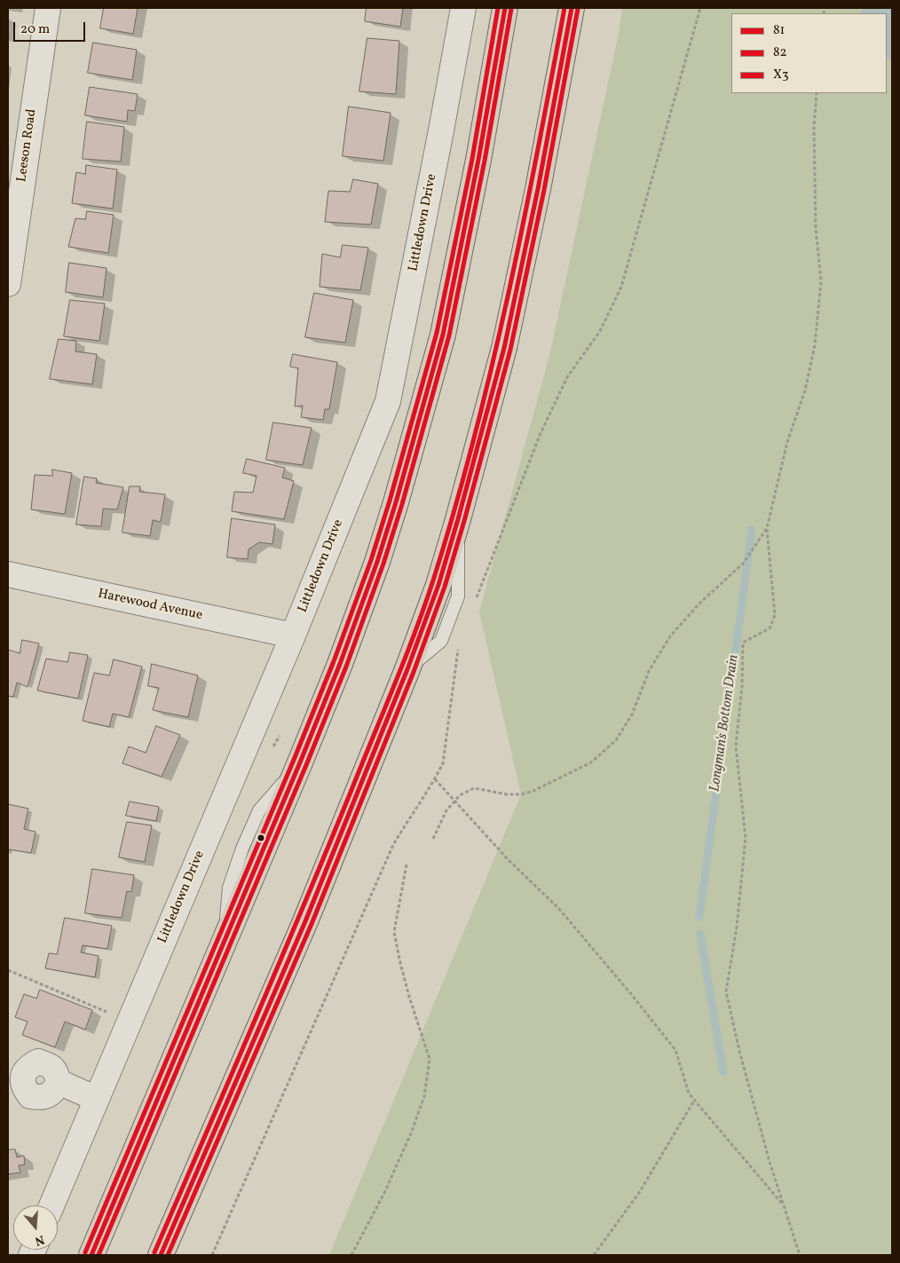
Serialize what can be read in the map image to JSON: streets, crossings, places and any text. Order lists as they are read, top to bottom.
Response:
{
  "streets": {
    "street": ["Leeson Road", "Littledown Drive", "Harewood Avenue"]
  },
  "crossings": [
    ["Littledown Drive", "Harewood Avenue"]
  ],
  "water": ["Longman's Bottom Drain"],
  "lines": ["transit line 81", "transit line X3", "transit line 82"],
  "legend": ["81", "82", "X3"],
  "scale_bar": "20 m",
  "north": "bottom"
}
